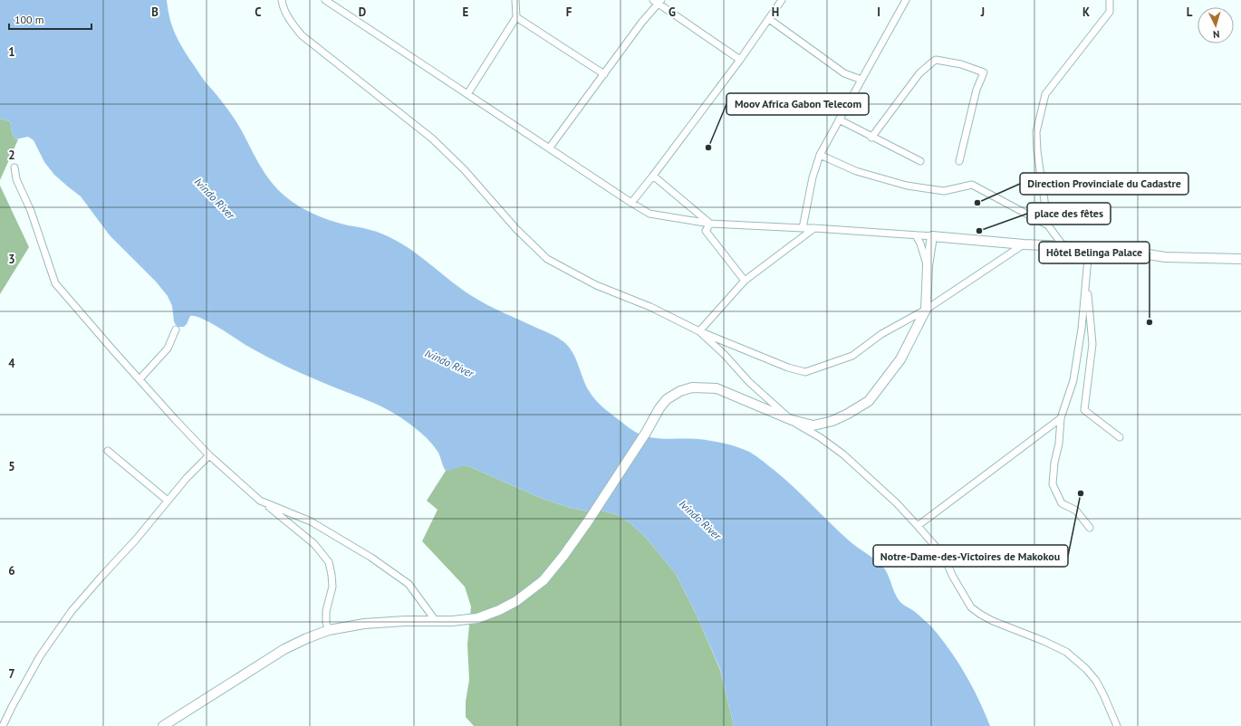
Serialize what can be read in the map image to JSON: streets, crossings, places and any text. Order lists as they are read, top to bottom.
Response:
{
  "water": ["Ivindo River"],
  "places": [
    "Moov Africa Gabon Telecom",
    "Direction Provinciale du Cadastre",
    "place des fêtes",
    "Hôtel Belinga Palace",
    "Notre-Dame-des-Victoires de Makokou"
  ],
  "scale_bar": "100 m",
  "north": "bottom",
  "grid": {
    "columns": [
      "B",
      "C",
      "D",
      "E",
      "F",
      "G",
      "H",
      "I",
      "J",
      "K",
      "L"
    ],
    "rows": [
      "1",
      "2",
      "3",
      "4",
      "5",
      "6",
      "7"
    ]
  }
}
